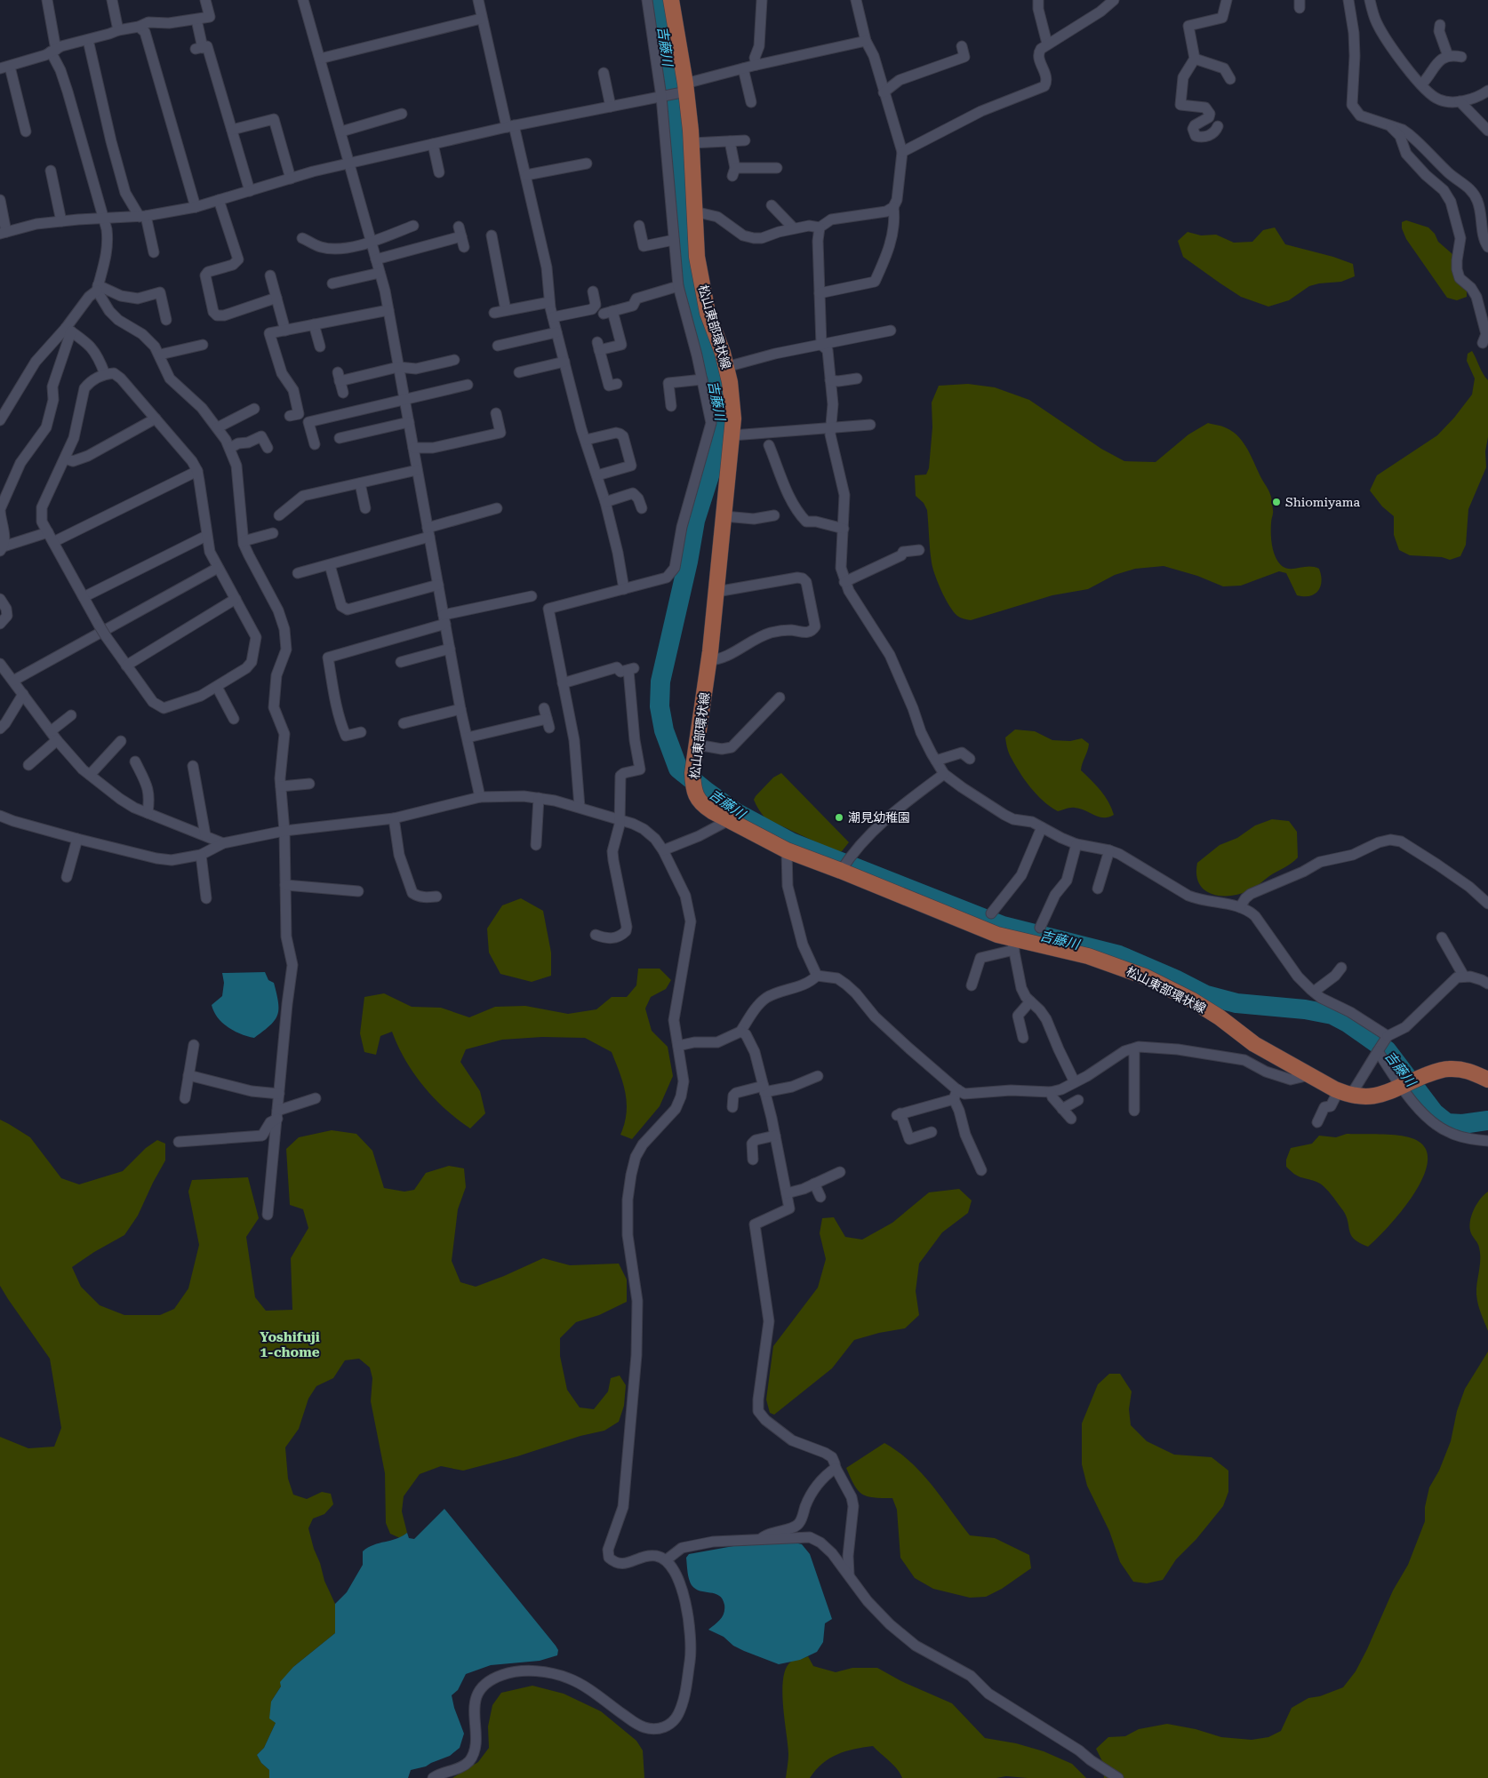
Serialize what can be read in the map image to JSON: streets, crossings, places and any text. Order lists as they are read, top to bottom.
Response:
{
  "streets": {
    "main road": ["松山東部環状線"]
  },
  "districts": ["Yoshifuji 1-chome"],
  "water": ["吉藤川"],
  "places": ["Shiomiyama", "潮見幼稚園"]
}
